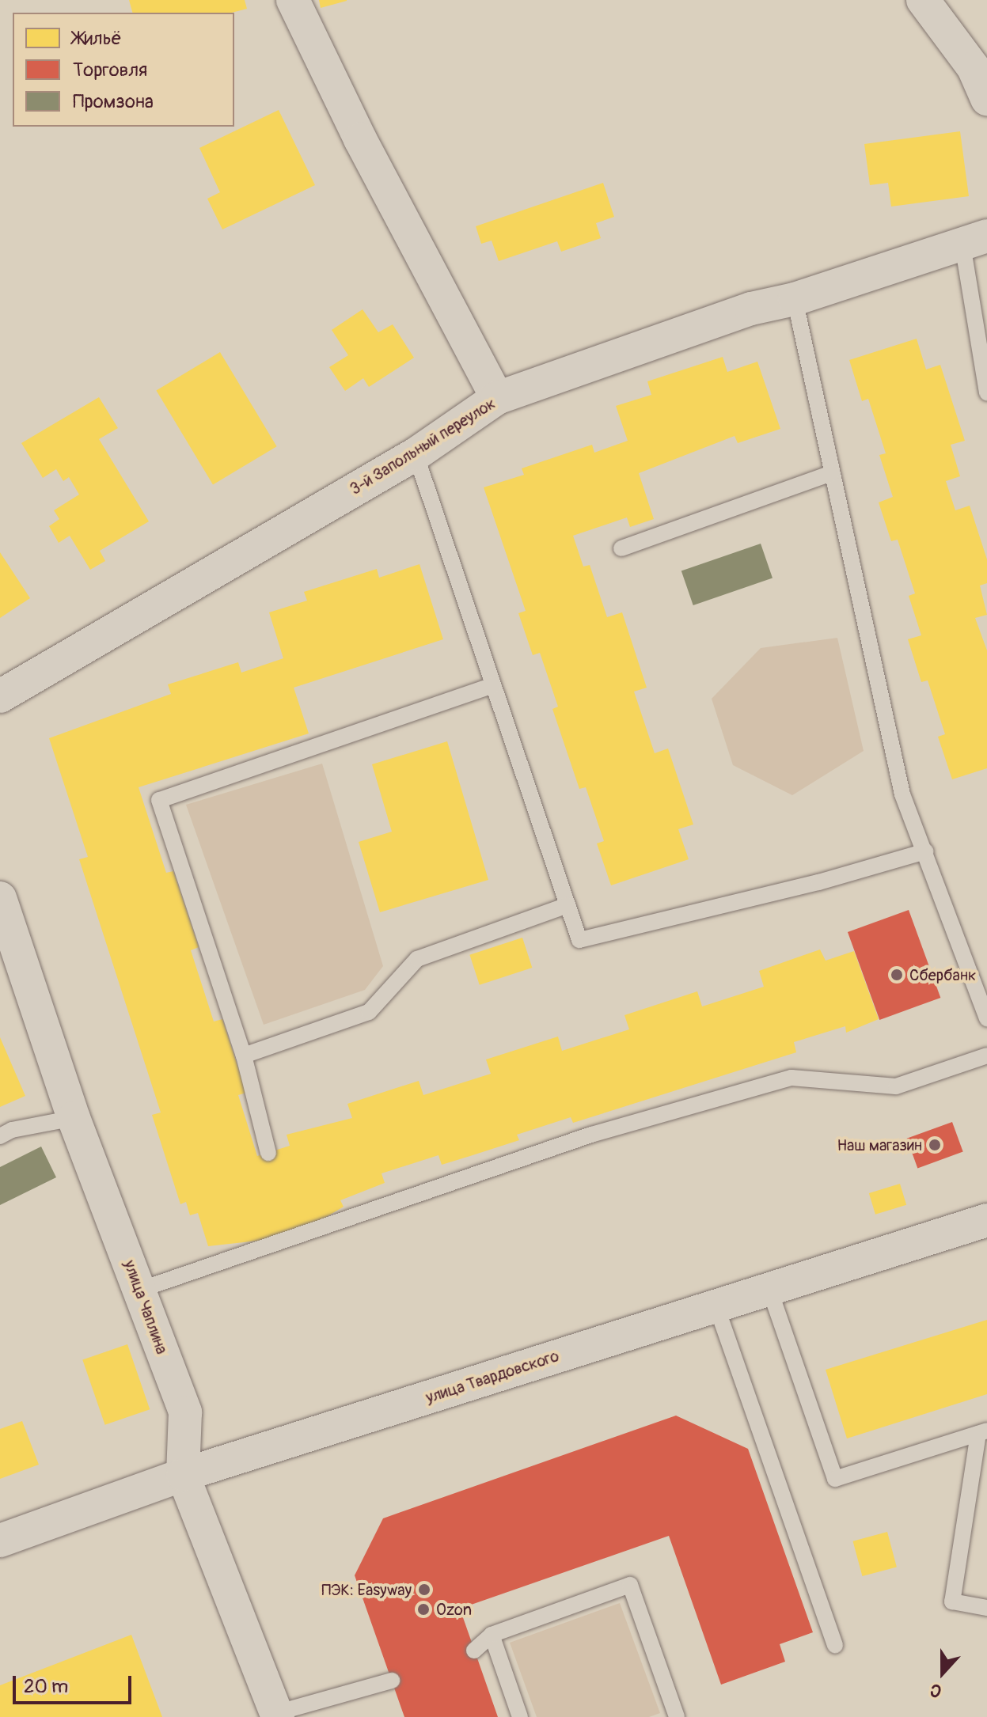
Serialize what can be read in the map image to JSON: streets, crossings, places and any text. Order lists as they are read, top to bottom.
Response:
{
  "streets": {
    "street": ["3-й Запольный переулок", "улица Чаплина", "улица Твардовского"]
  },
  "crossings": [
    ["улица Чаплина", "улица Твардовского"]
  ],
  "places": [
    "Сбербанк",
    "Наш магазин",
    "ПЭК: Easyway",
    "Ozon"
  ],
  "legend": ["Жильё", "Торговля", "Промзона"],
  "scale_bar": "20 m",
  "north": "bottom"
}
